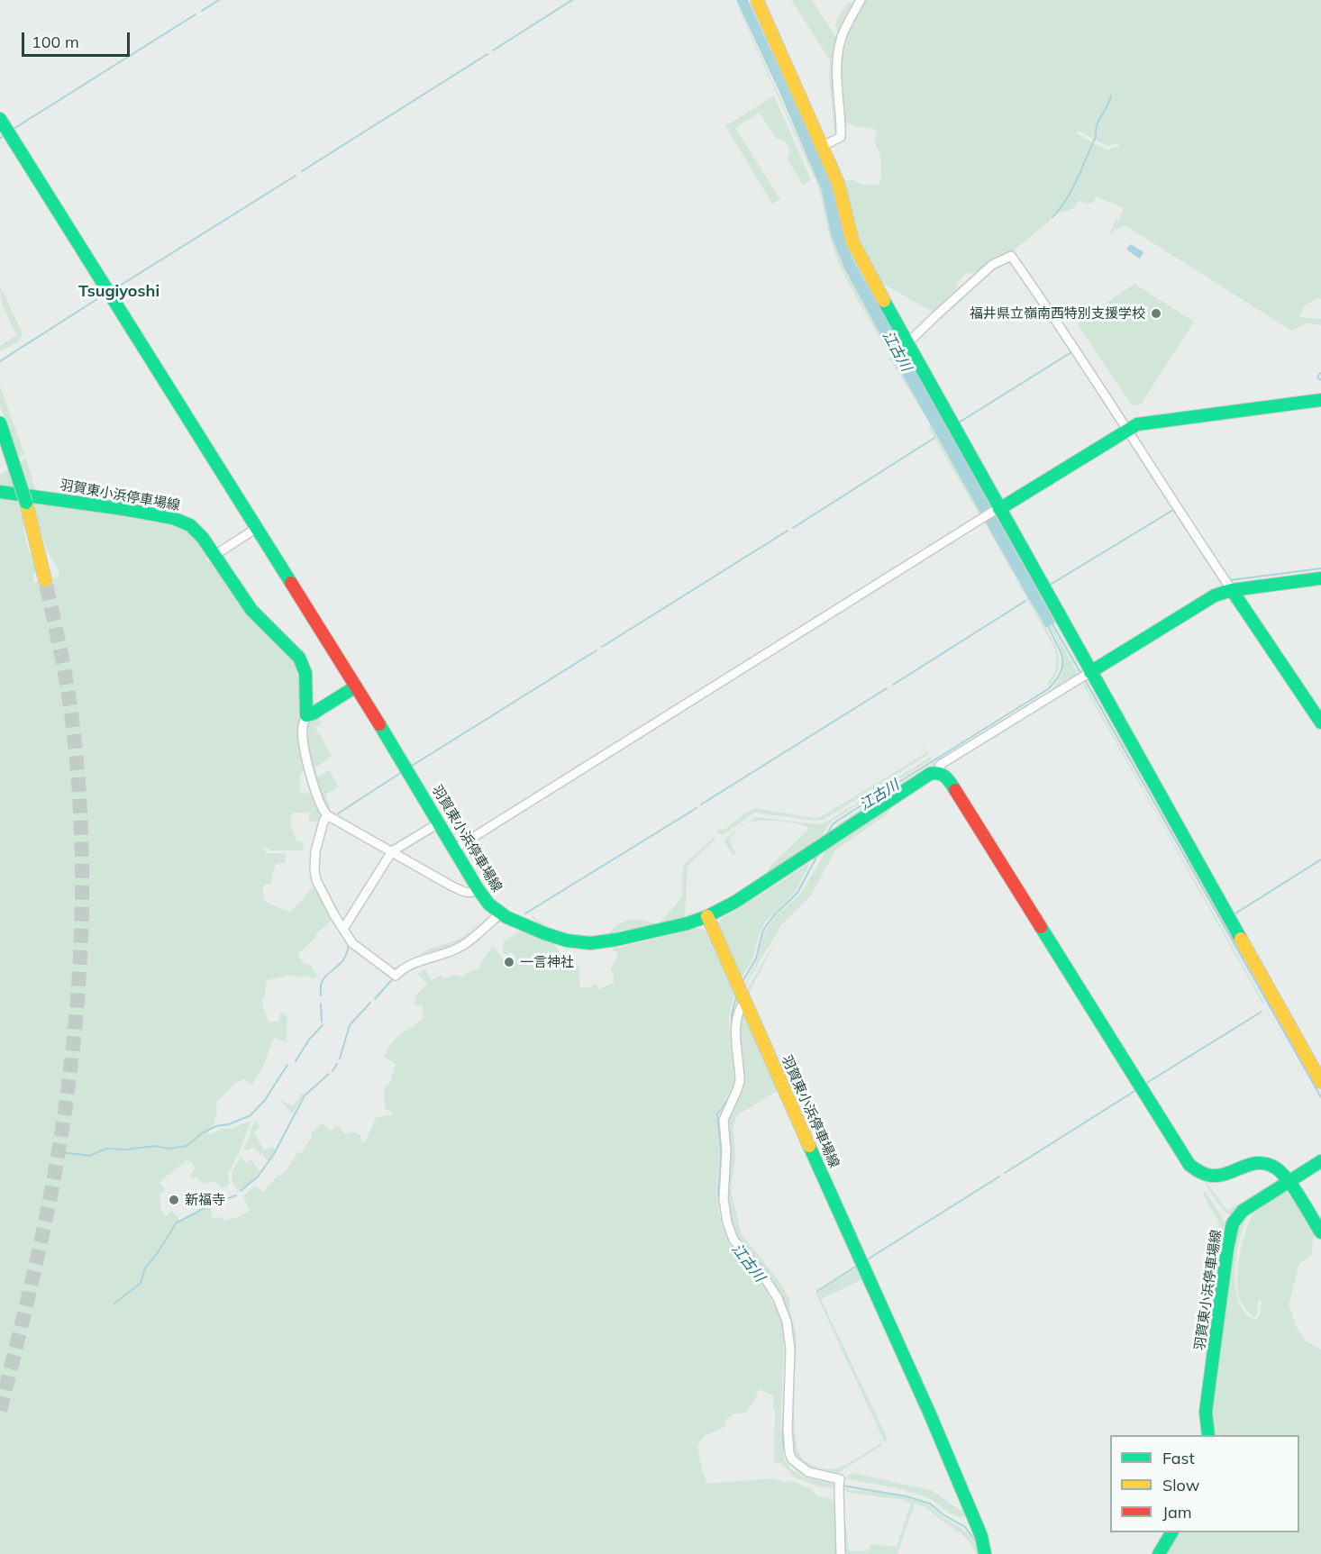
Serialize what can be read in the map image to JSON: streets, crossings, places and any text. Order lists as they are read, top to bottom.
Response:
{
  "streets": {
    "main road": ["羽賀東小浜停車場線"]
  },
  "districts": ["Tsugiyoshi"],
  "water": ["江古川"],
  "places": ["福井県立嶺南西特別支援学校", "一言神社", "新福寺"],
  "legend": ["Fast", "Slow", "Jam"],
  "scale_bar": "100 m"
}
